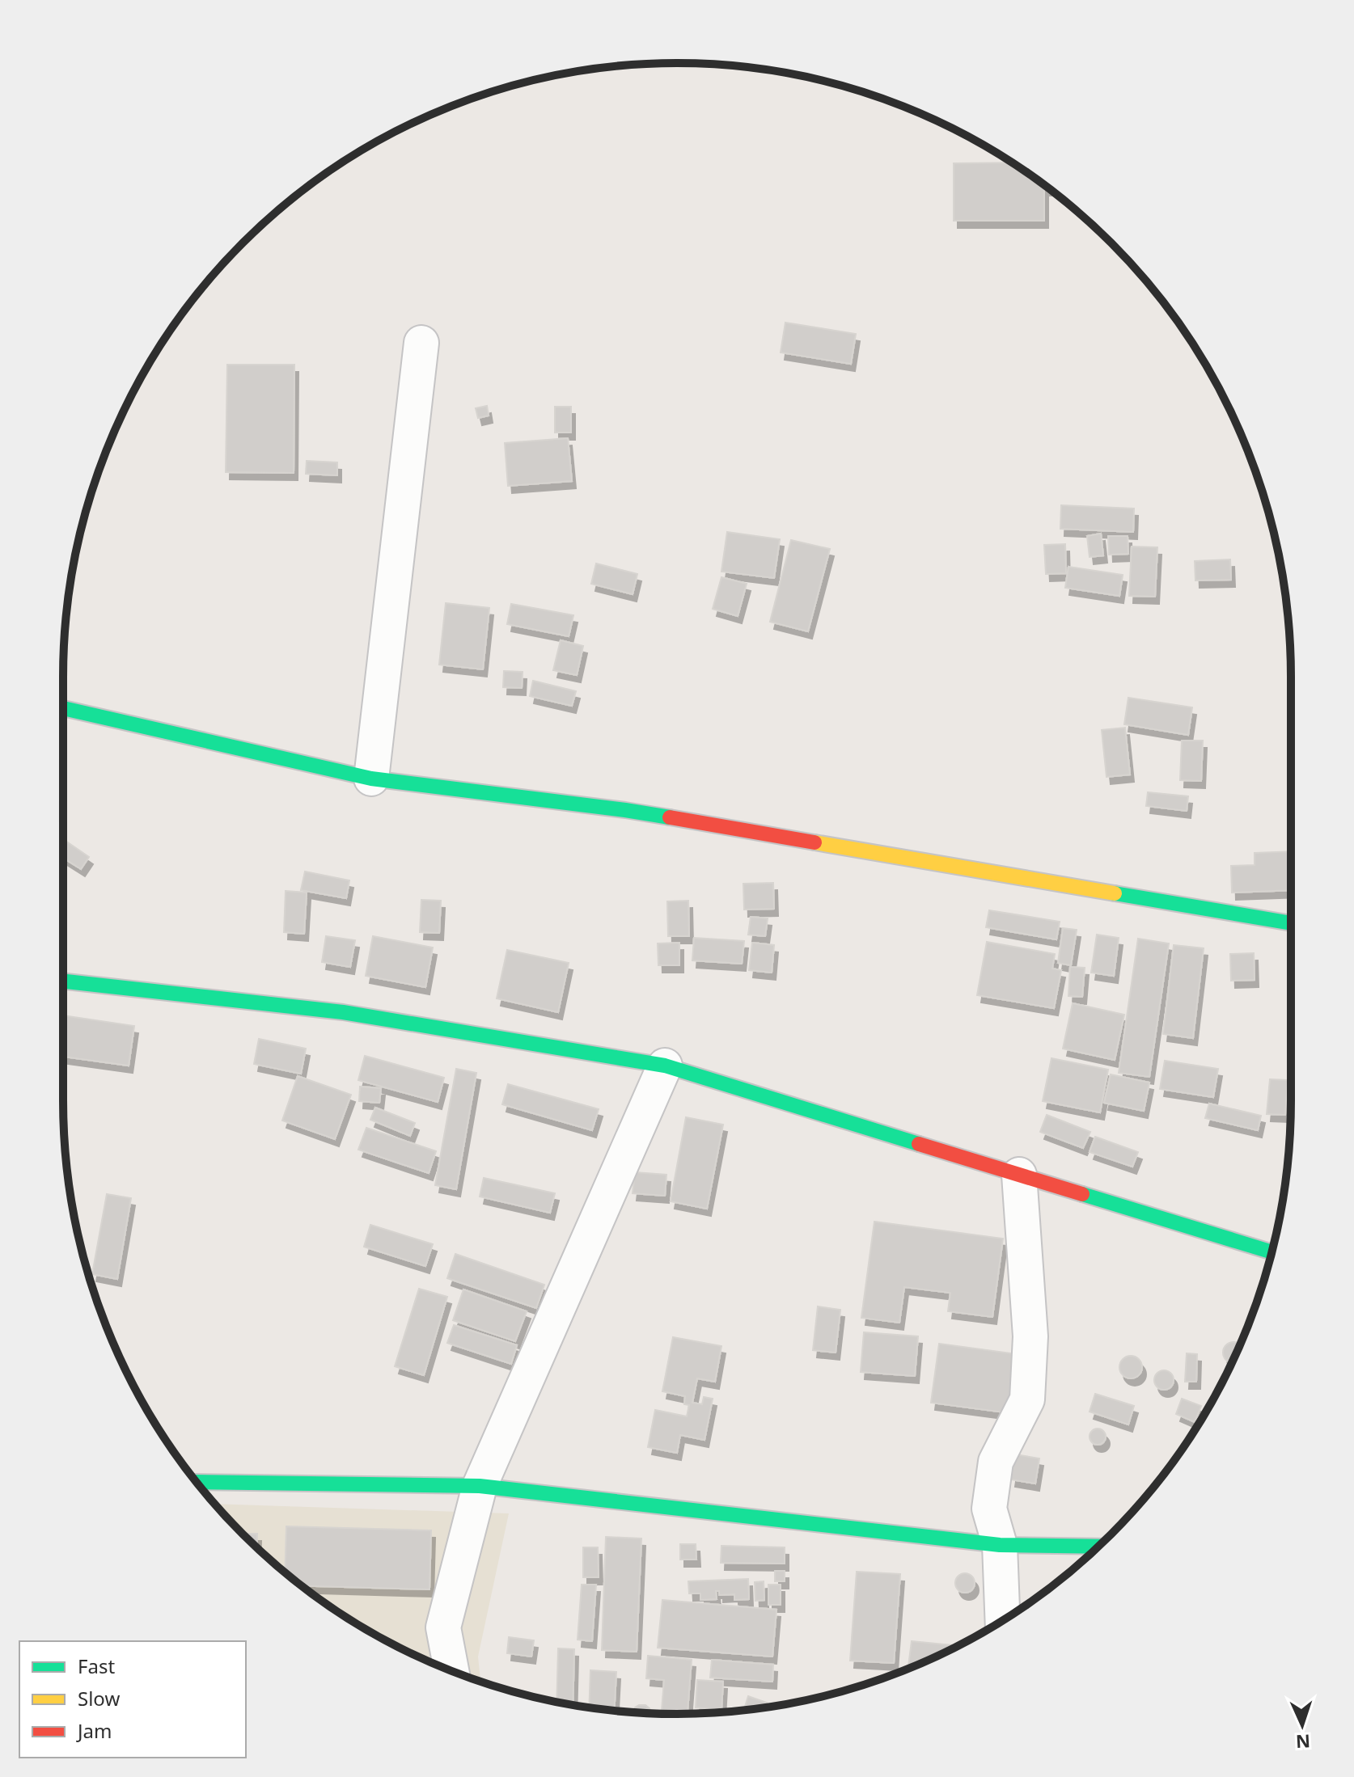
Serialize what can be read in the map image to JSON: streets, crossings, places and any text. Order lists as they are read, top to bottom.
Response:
{
  "legend": ["Fast", "Slow", "Jam"],
  "north": "bottom"
}
